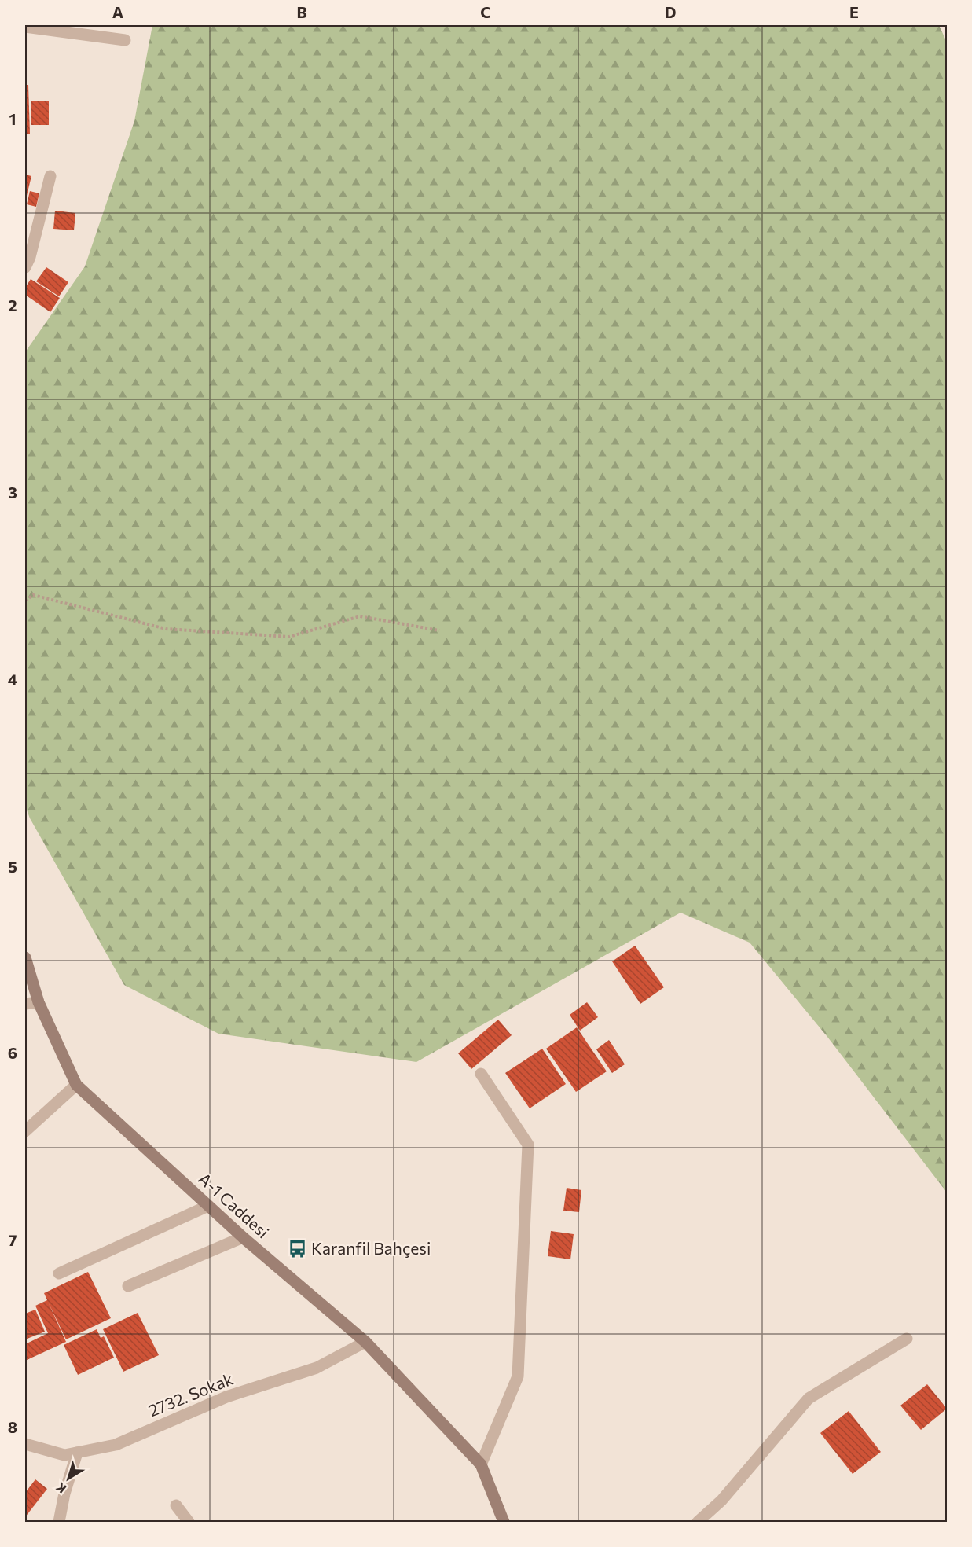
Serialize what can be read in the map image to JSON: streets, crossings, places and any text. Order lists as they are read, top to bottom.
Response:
{
  "streets": {
    "main road": ["A-1 Caddesi"],
    "street": ["2732. Sokak"]
  },
  "crossings": [
    ["A-1 Caddesi", "2732. Sokak"]
  ],
  "places": {
    "bus stop": ["Karanfil Bahçesi"]
  },
  "north": "bottom left",
  "grid": {
    "columns": [
      "A",
      "B",
      "C",
      "D",
      "E"
    ],
    "rows": [
      "1",
      "2",
      "3",
      "4",
      "5",
      "6",
      "7",
      "8"
    ]
  }
}
